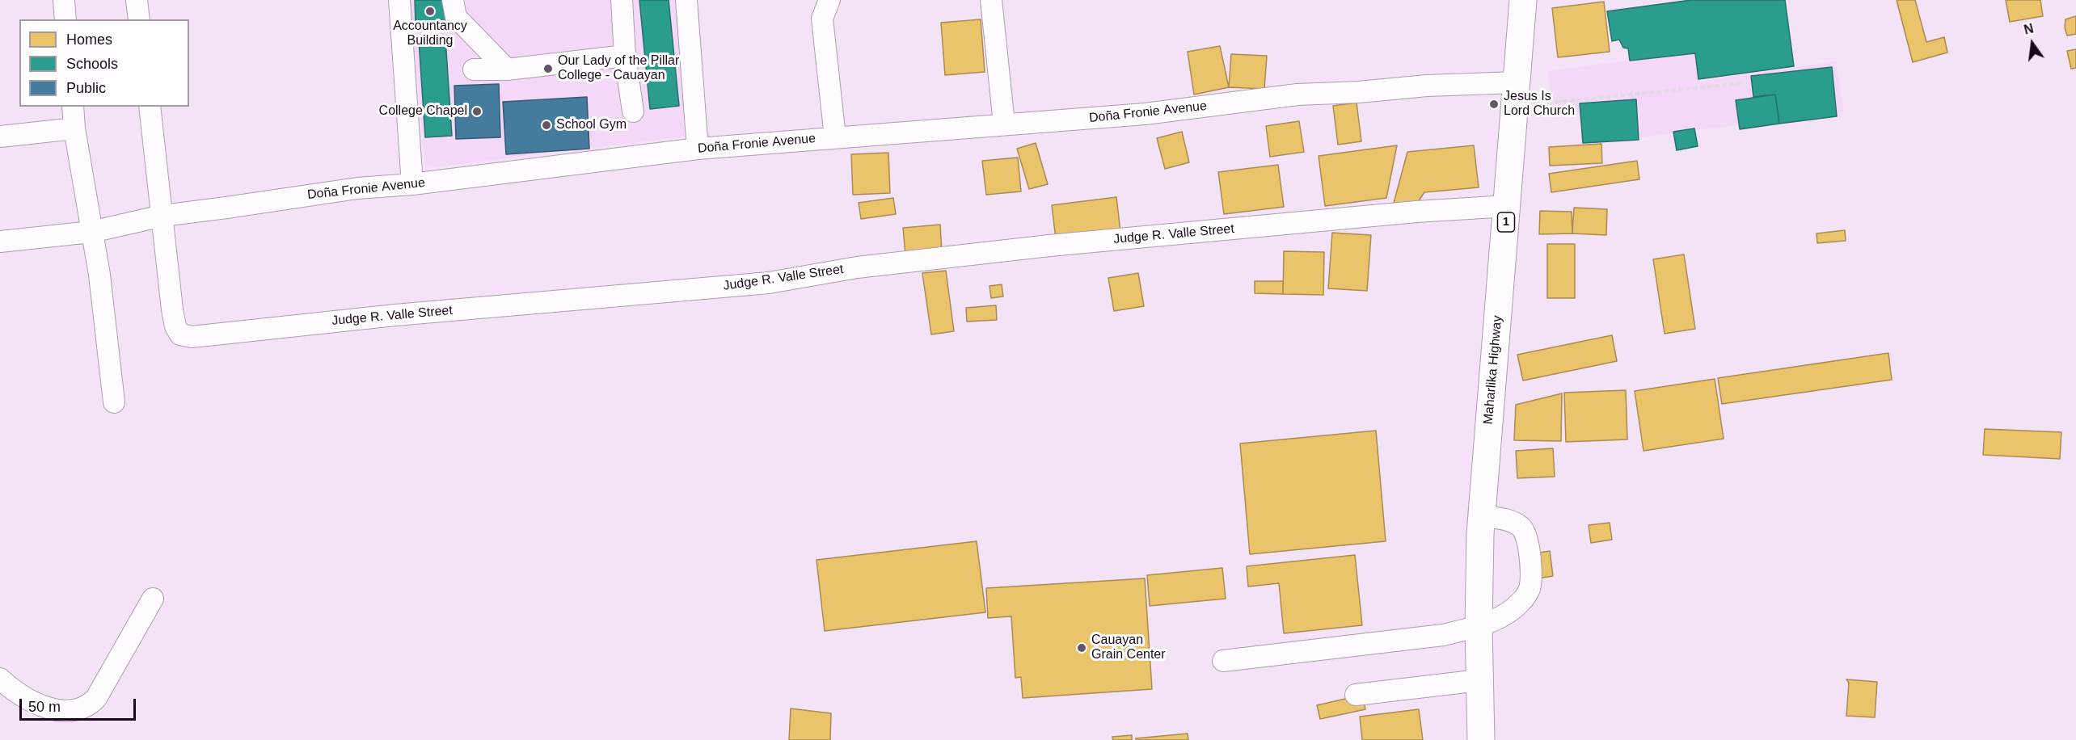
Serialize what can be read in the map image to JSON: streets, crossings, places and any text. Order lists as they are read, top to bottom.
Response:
{
  "streets": {
    "highway": ["1", "Maharlika Highway"],
    "street": ["Doña Fronie Avenue", "Judge R. Valle Street"]
  },
  "crossings": [
    ["Doña Fronie Avenue", "Judge R. Valle Street"],
    ["Doña Fronie Avenue", "Maharlika Highway"],
    ["Judge R. Valle Street", "Maharlika Highway"]
  ],
  "places": [
    "Accountancy Building",
    "Our Lady of the Pillar College - Cauayan",
    "Jesus Is Lord Church",
    "College Chapel",
    "School Gym",
    "Cauayan Grain Center"
  ],
  "legend": ["Homes", "Schools", "Public"],
  "scale_bar": "50 m",
  "north": "top"
}
